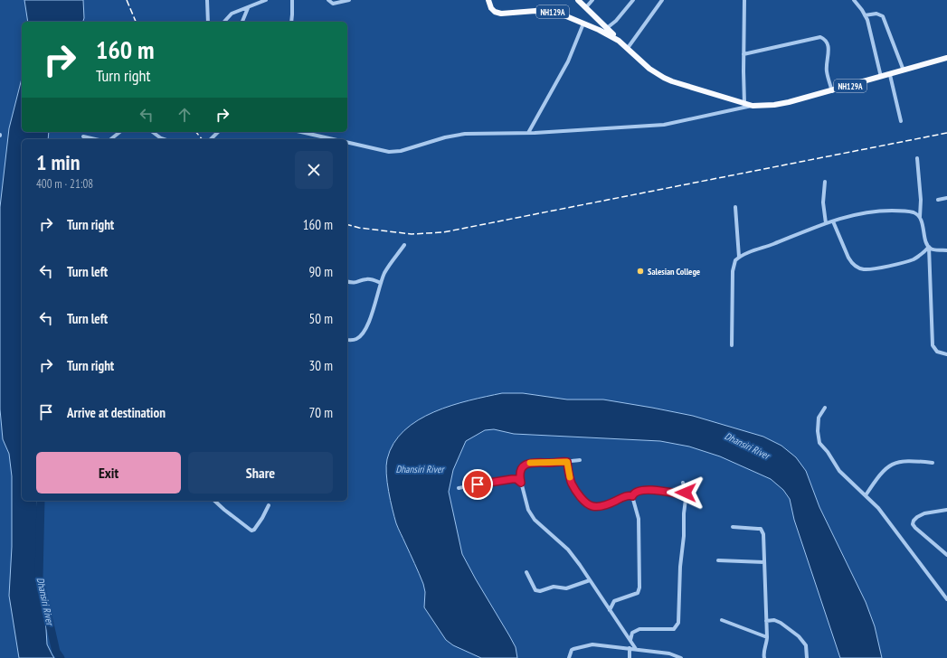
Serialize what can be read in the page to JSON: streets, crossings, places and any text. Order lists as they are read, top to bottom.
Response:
{
  "streets": {
    "highway": ["NH129A"]
  },
  "water": ["Dhansiri River"],
  "places": ["Salesian College"],
  "page": {
    "turn": ["160 m", "Turn right"],
    "heading": ["1 min", "400 m · 21:08"],
    "list": [
      {
        "name": "Turn right",
        "value": "160 m"
      },
      {
        "name": "Turn left",
        "value": "90 m"
      },
      {
        "name": "Turn left",
        "value": "50 m"
      },
      {
        "name": "Turn right",
        "value": "30 m"
      },
      {
        "name": "Arrive at destination",
        "value": "70 m"
      }
    ],
    "buttons": ["Exit", "Share"]
  }
}
